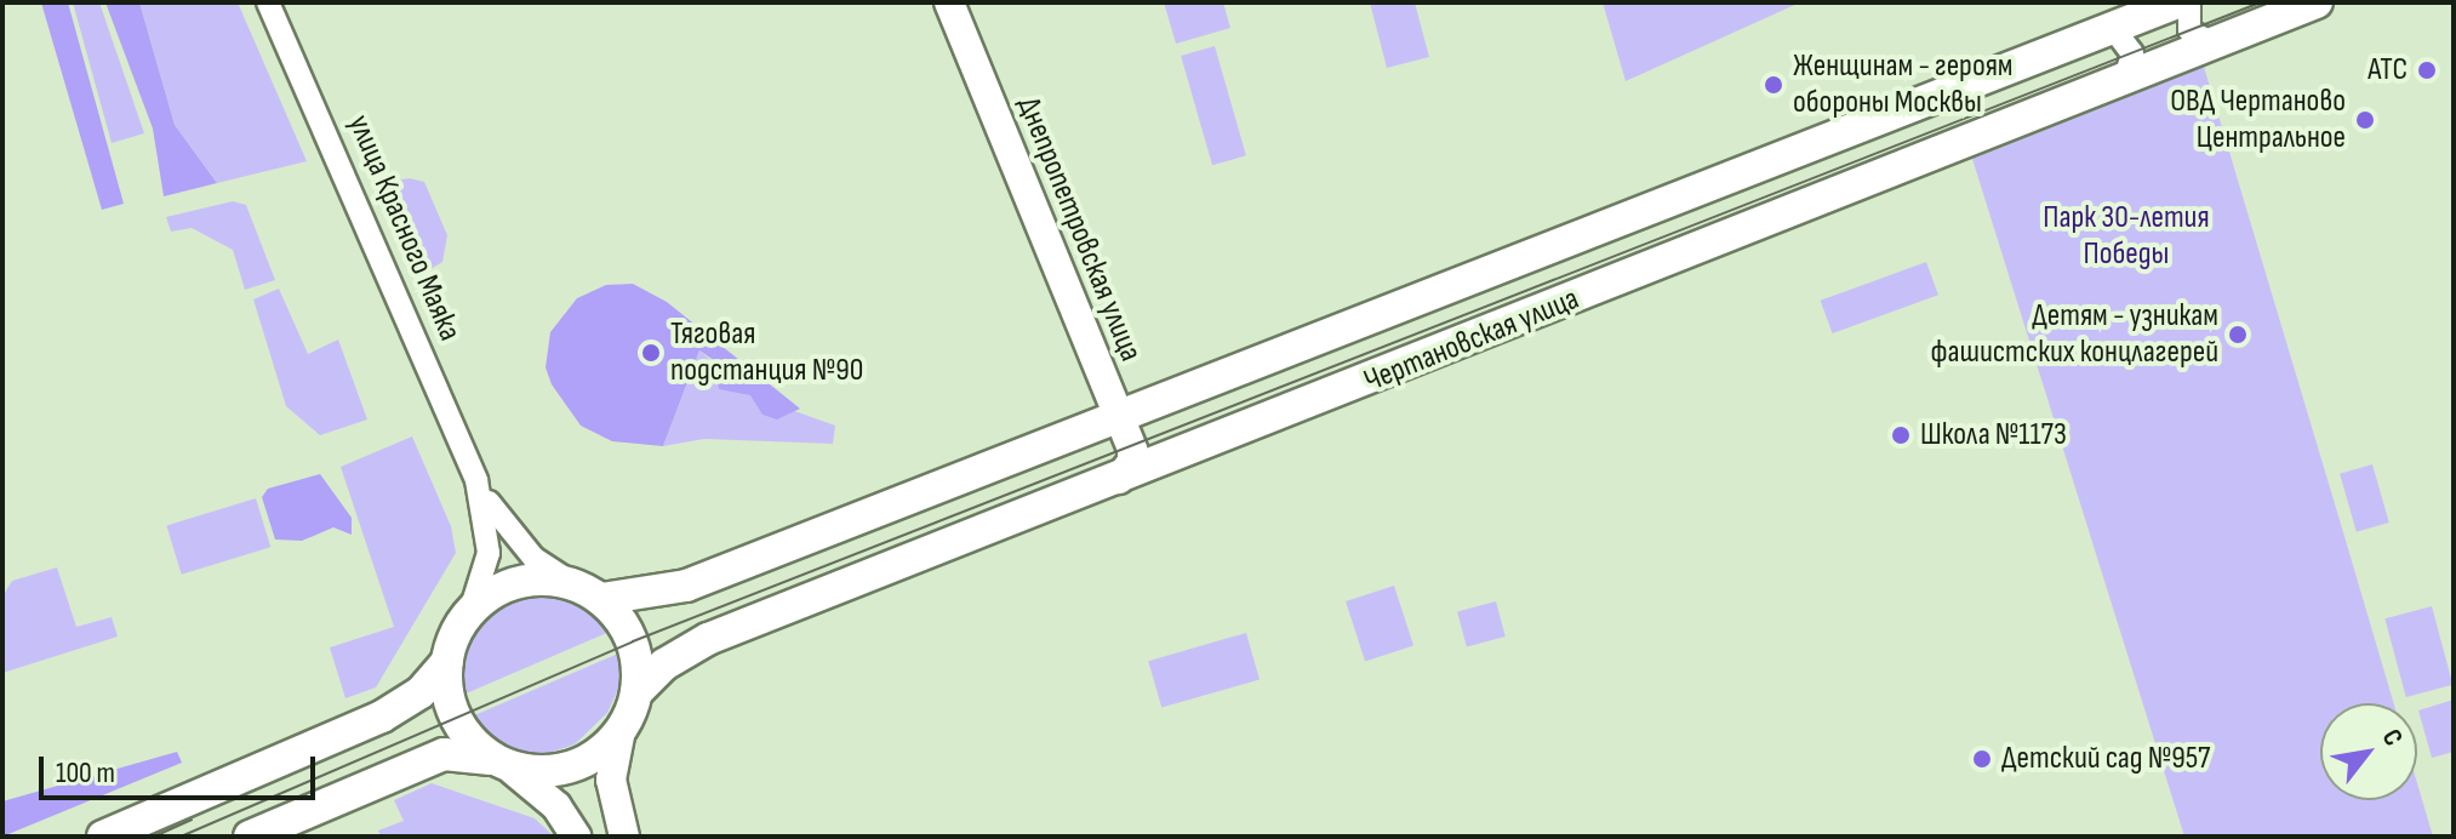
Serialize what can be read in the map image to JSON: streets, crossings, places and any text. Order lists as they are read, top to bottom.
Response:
{
  "streets": {
    "main road": ["Чертановская улица"],
    "street": ["улица Красного Маяка", "Днепропетровская улица"]
  },
  "crossings": [
    ["улица Красного Маяка", "Чертановская улица"],
    ["Днепропетровская улица", "Чертановская улица"]
  ],
  "parks": ["Парк 30-летия Победы"],
  "places": [
    "АТС",
    "Женщинам - героям обороны Москвы",
    "ОВД Чертаново Центральное",
    "Детям - узникам фашистских концлагерей",
    "Тяговая подстанция №90",
    "Школа №1173",
    "Детский сад №957"
  ],
  "scale_bar": "100 m",
  "north": "top right"
}
